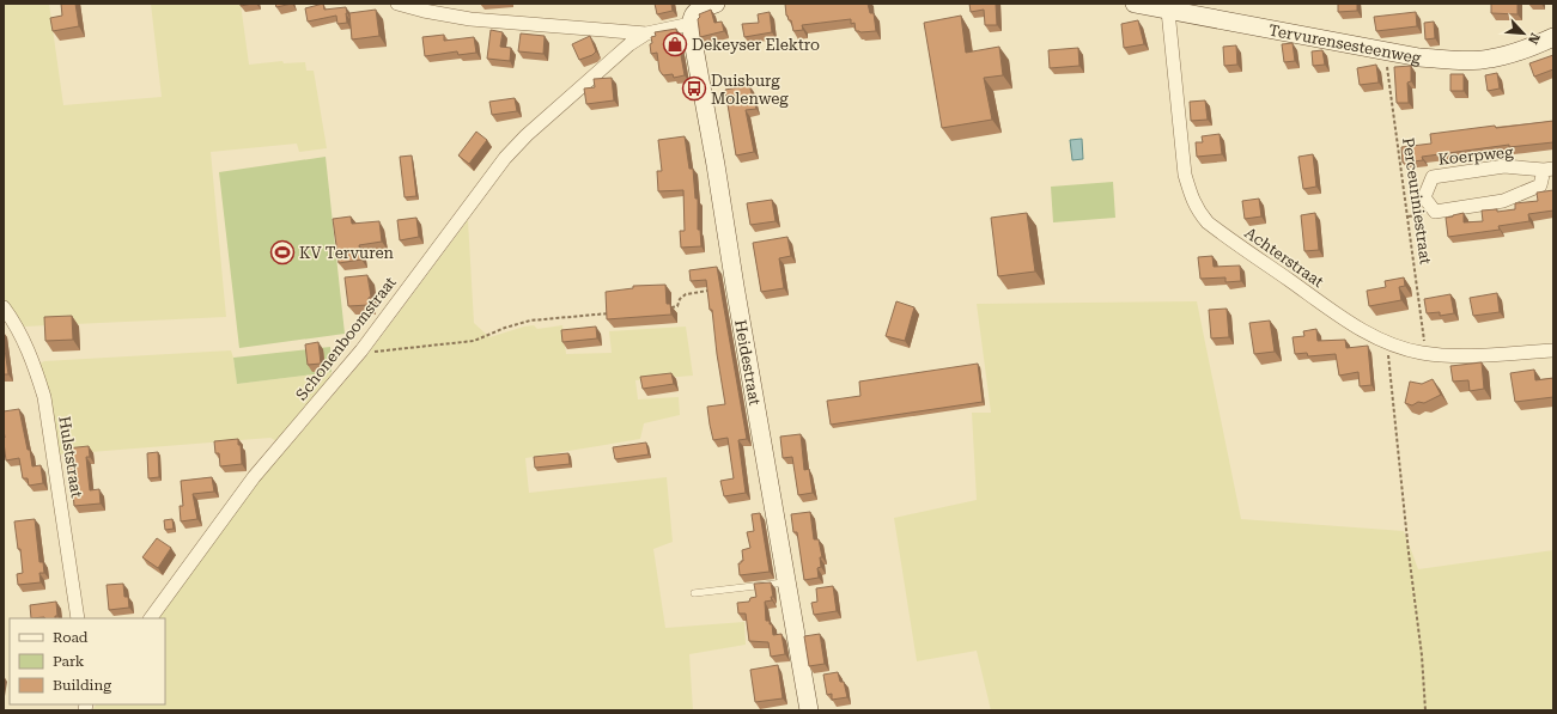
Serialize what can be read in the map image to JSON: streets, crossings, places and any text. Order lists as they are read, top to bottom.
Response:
{
  "streets": {
    "street": [
      "Tervurensesteenweg",
      "Koerpweg",
      "Achterstraat",
      "Schonenboomstraat",
      "Heidestraat",
      "Hulststraat"
    ],
    "path": ["Perceuriniestraat"]
  },
  "crossings": [
    ["Tervurensesteenweg", "Perceuriniestraat"],
    ["Tervurensesteenweg", "Achterstraat"],
    ["Perceuriniestraat", "Achterstraat"]
  ],
  "places": {
    "shop": ["Dekeyser Elektro"],
    "bus stop": ["Duisburg Molenweg"],
    "sports": ["KV Tervuren"]
  },
  "legend": ["Road", "Park", "Building"],
  "north": "bottom right"
}
